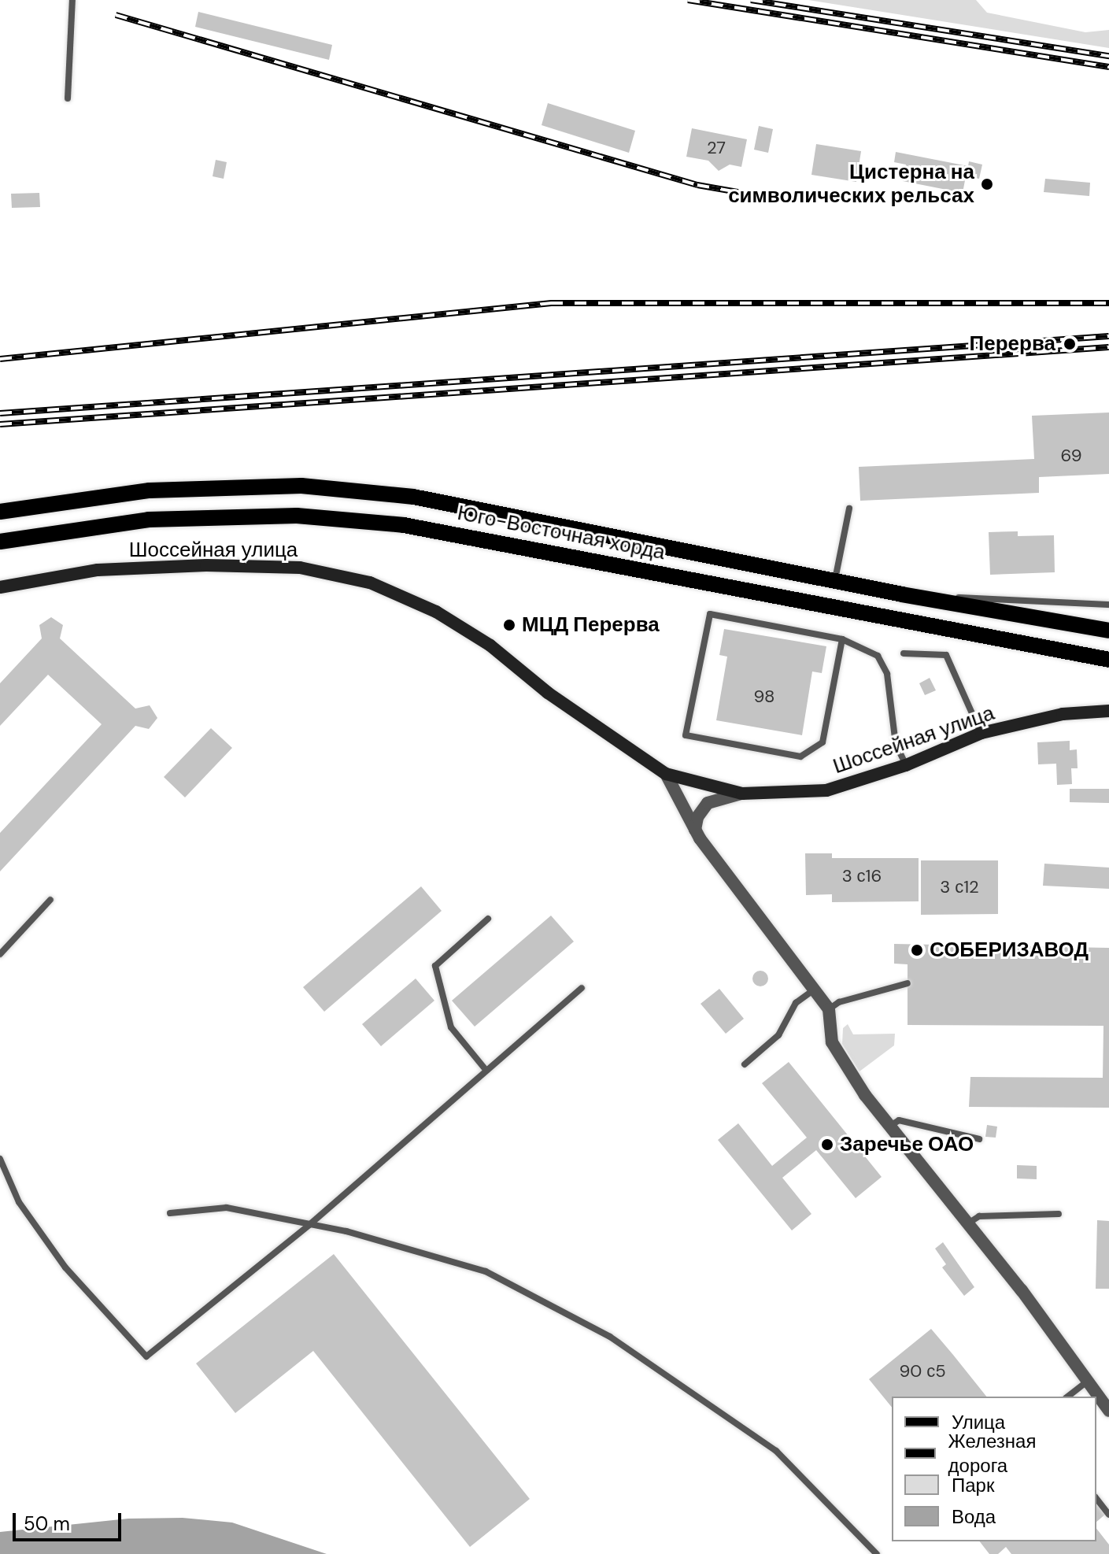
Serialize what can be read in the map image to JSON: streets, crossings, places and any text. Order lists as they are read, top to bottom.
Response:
{
  "streets": {
    "main road": ["Юго-Восточная хорда", "Шоссейная улица"]
  },
  "places": [
    "Цистерна на символических рельсах",
    "Перерва",
    "МЦД Перерва",
    "СОБЕРИЗАВОД",
    "Заречье ОАО"
  ],
  "house_numbers": [
    "27",
    "69",
    "98",
    "3 с16",
    "3 с12",
    "90 с5"
  ],
  "legend": [
    "Улица",
    "Железная дорога",
    "Парк",
    "Вода"
  ],
  "scale_bar": "50 m"
}
